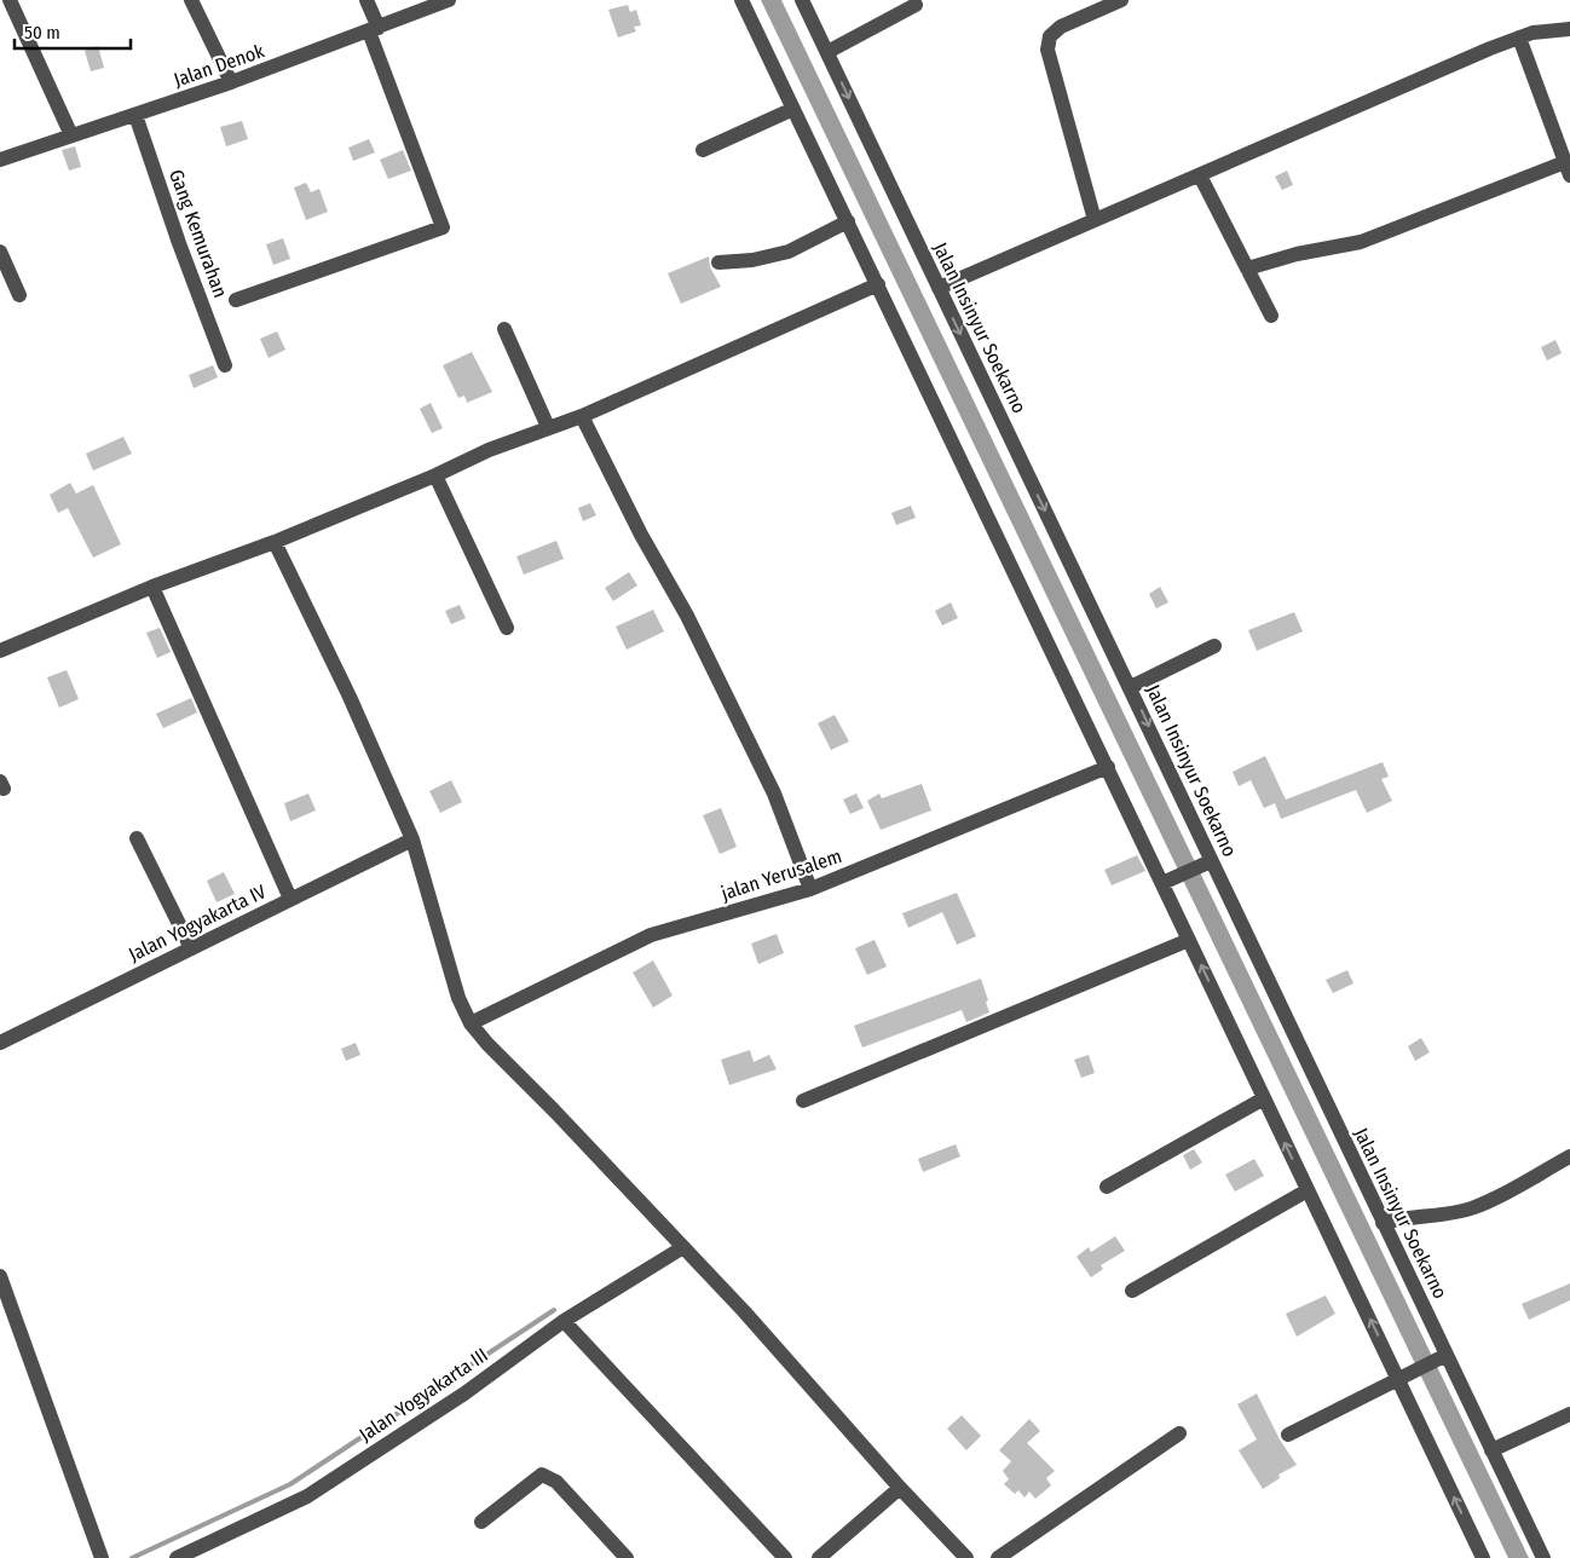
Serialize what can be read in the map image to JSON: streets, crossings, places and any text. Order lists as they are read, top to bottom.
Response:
{
  "streets": {
    "street": [
      "Jalan Denok",
      "Gang Kemurahan",
      "Jalan Insinyur Soekarno",
      "jalan Yerusalem",
      "Jalan Yogyakarta IV",
      "Jalan Yogyakarta III"
    ]
  },
  "crossings": [
    ["Jalan Denok", "Gang Kemurahan"]
  ],
  "scale_bar": "50 m"
}
